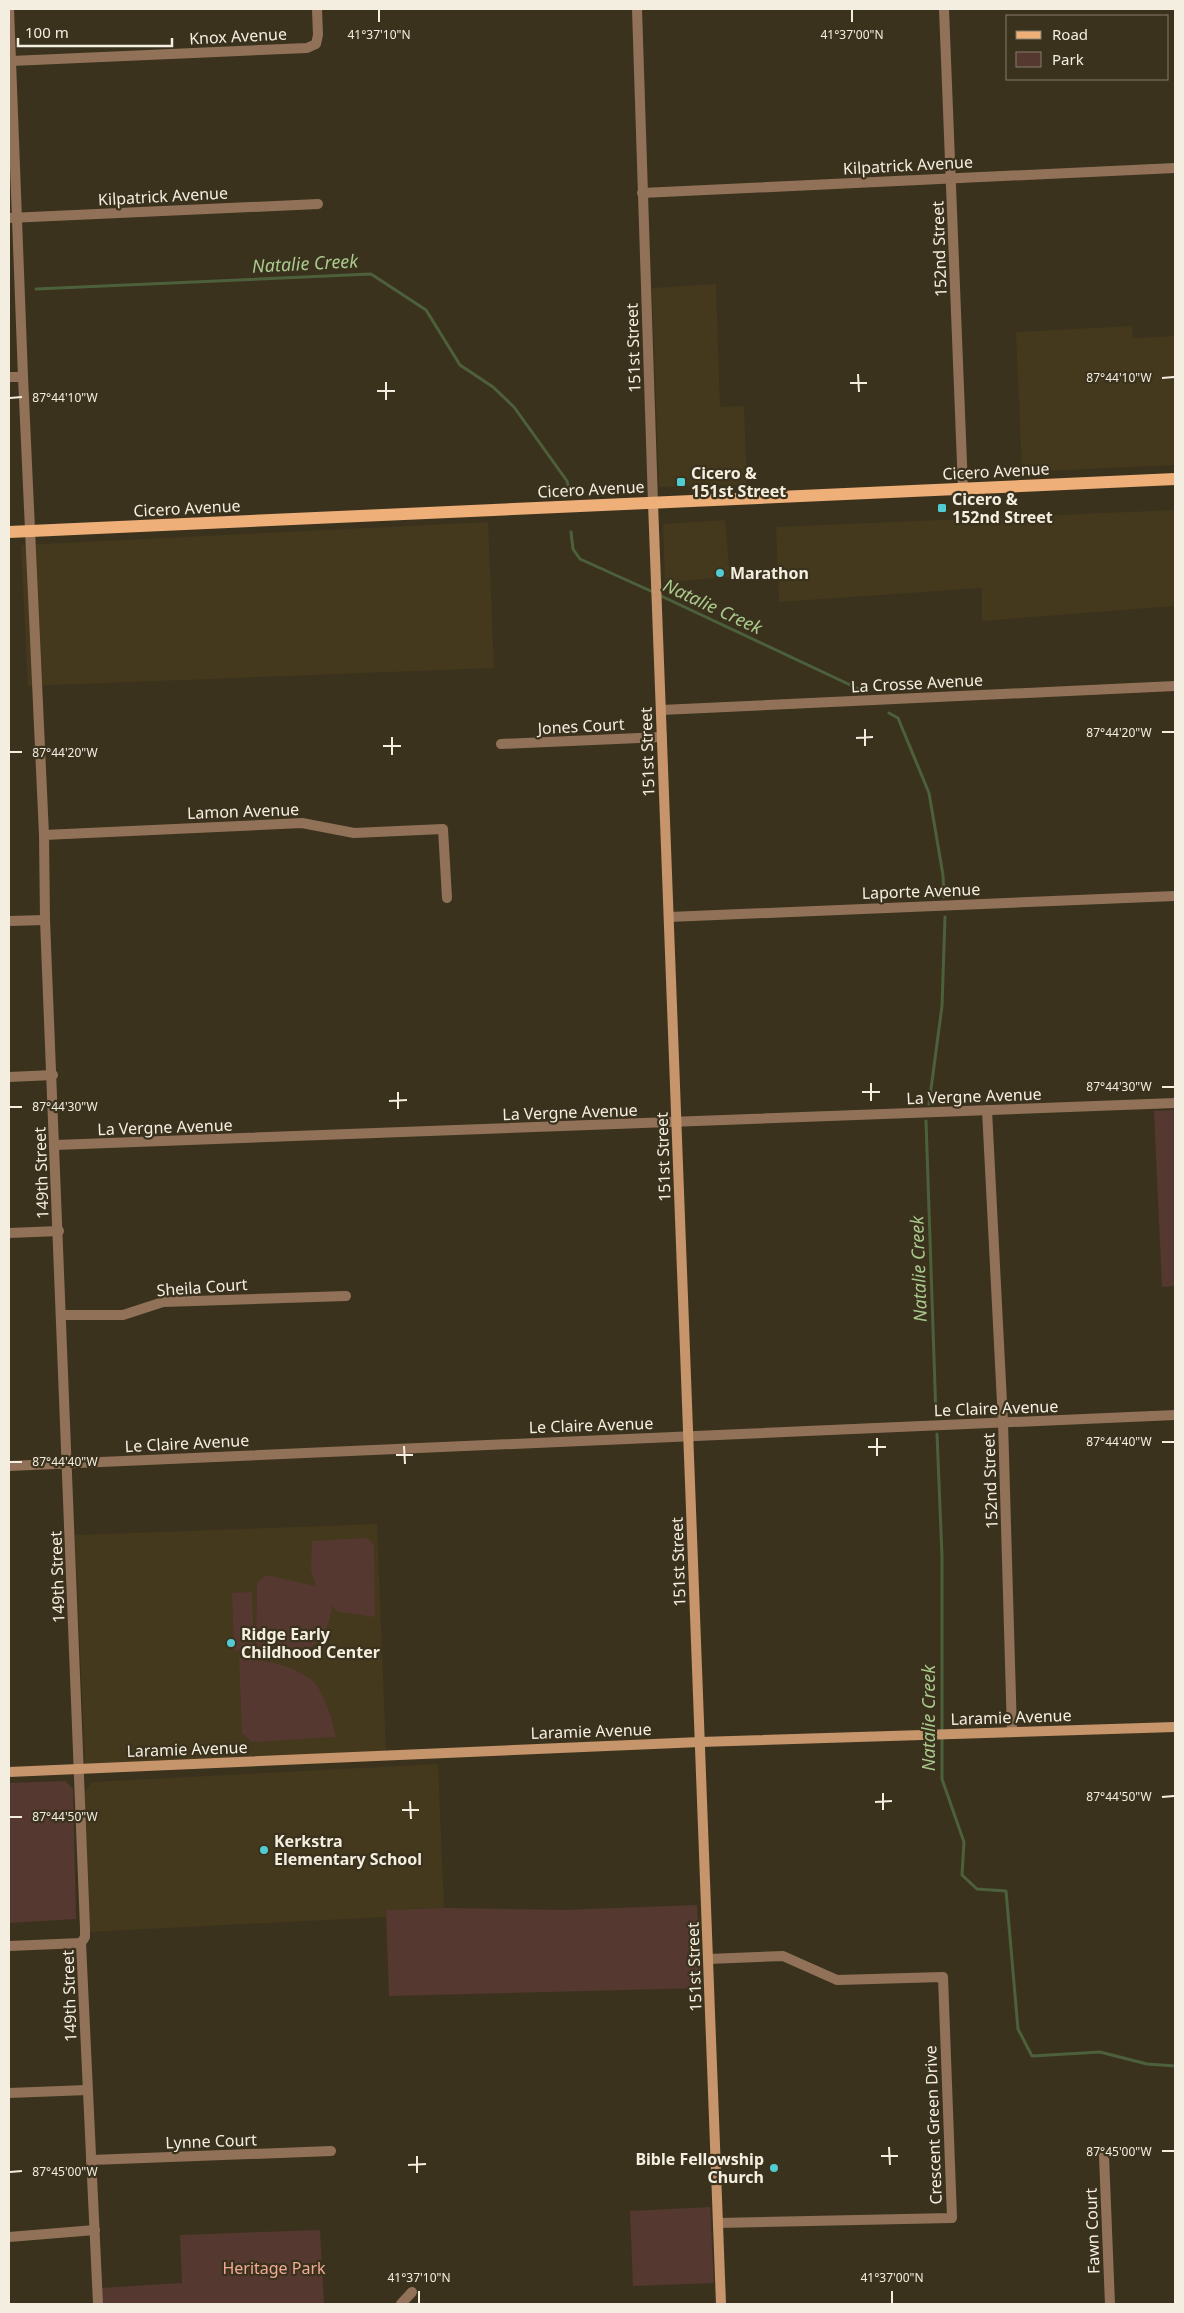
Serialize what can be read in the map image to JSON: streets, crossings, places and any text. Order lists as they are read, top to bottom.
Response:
{
  "streets": {
    "main road": ["Cicero Avenue"],
    "street": [
      "Knox Avenue",
      "Kilpatrick Avenue",
      "152nd Street",
      "151st Street",
      "La Crosse Avenue",
      "Jones Court",
      "Lamon Avenue",
      "Laporte Avenue",
      "La Vergne Avenue",
      "149th Street",
      "Sheila Court",
      "Le Claire Avenue",
      "Laramie Avenue",
      "Crescent Green Drive",
      "Lynne Court",
      "Fawn Court"
    ]
  },
  "crossings": [
    ["Knox Avenue", "149th Street"],
    ["Kilpatrick Avenue", "152nd Street"],
    ["Kilpatrick Avenue", "151st Street"],
    ["Kilpatrick Avenue", "149th Street"],
    ["152nd Street", "Cicero Avenue"],
    ["152nd Street", "La Vergne Avenue"],
    ["152nd Street", "Le Claire Avenue"],
    ["152nd Street", "Laramie Avenue"],
    ["151st Street", "Cicero Avenue"],
    ["151st Street", "La Crosse Avenue"],
    ["151st Street", "Jones Court"],
    ["151st Street", "Laporte Avenue"],
    ["151st Street", "La Vergne Avenue"],
    ["151st Street", "Le Claire Avenue"],
    ["151st Street", "Laramie Avenue"],
    ["151st Street", "Crescent Green Drive"],
    ["Cicero Avenue", "149th Street"],
    ["Lamon Avenue", "149th Street"],
    ["La Vergne Avenue", "149th Street"],
    ["149th Street", "Sheila Court"],
    ["149th Street", "Le Claire Avenue"],
    ["149th Street", "Laramie Avenue"],
    ["149th Street", "Lynne Court"]
  ],
  "water": ["Natalie Creek"],
  "parks": ["Heritage Park"],
  "places": {
    "transit": ["Cicero & 151st Street", "Cicero & 152nd Street"],
    "other": [
      "Marathon",
      "Ridge Early Childhood Center",
      "Kerkstra Elementary School",
      "Bible Fellowship Church"
    ]
  },
  "legend": ["Road", "Park"],
  "scale_bar": "100 m",
  "coordinates": [
    "41°37'10\"N",
    "41°37'00\"N",
    "87°44'10\"W",
    "87°44'20\"W",
    "87°44'30\"W",
    "87°44'40\"W",
    "87°44'50\"W",
    "87°45'00\"W"
  ]
}
